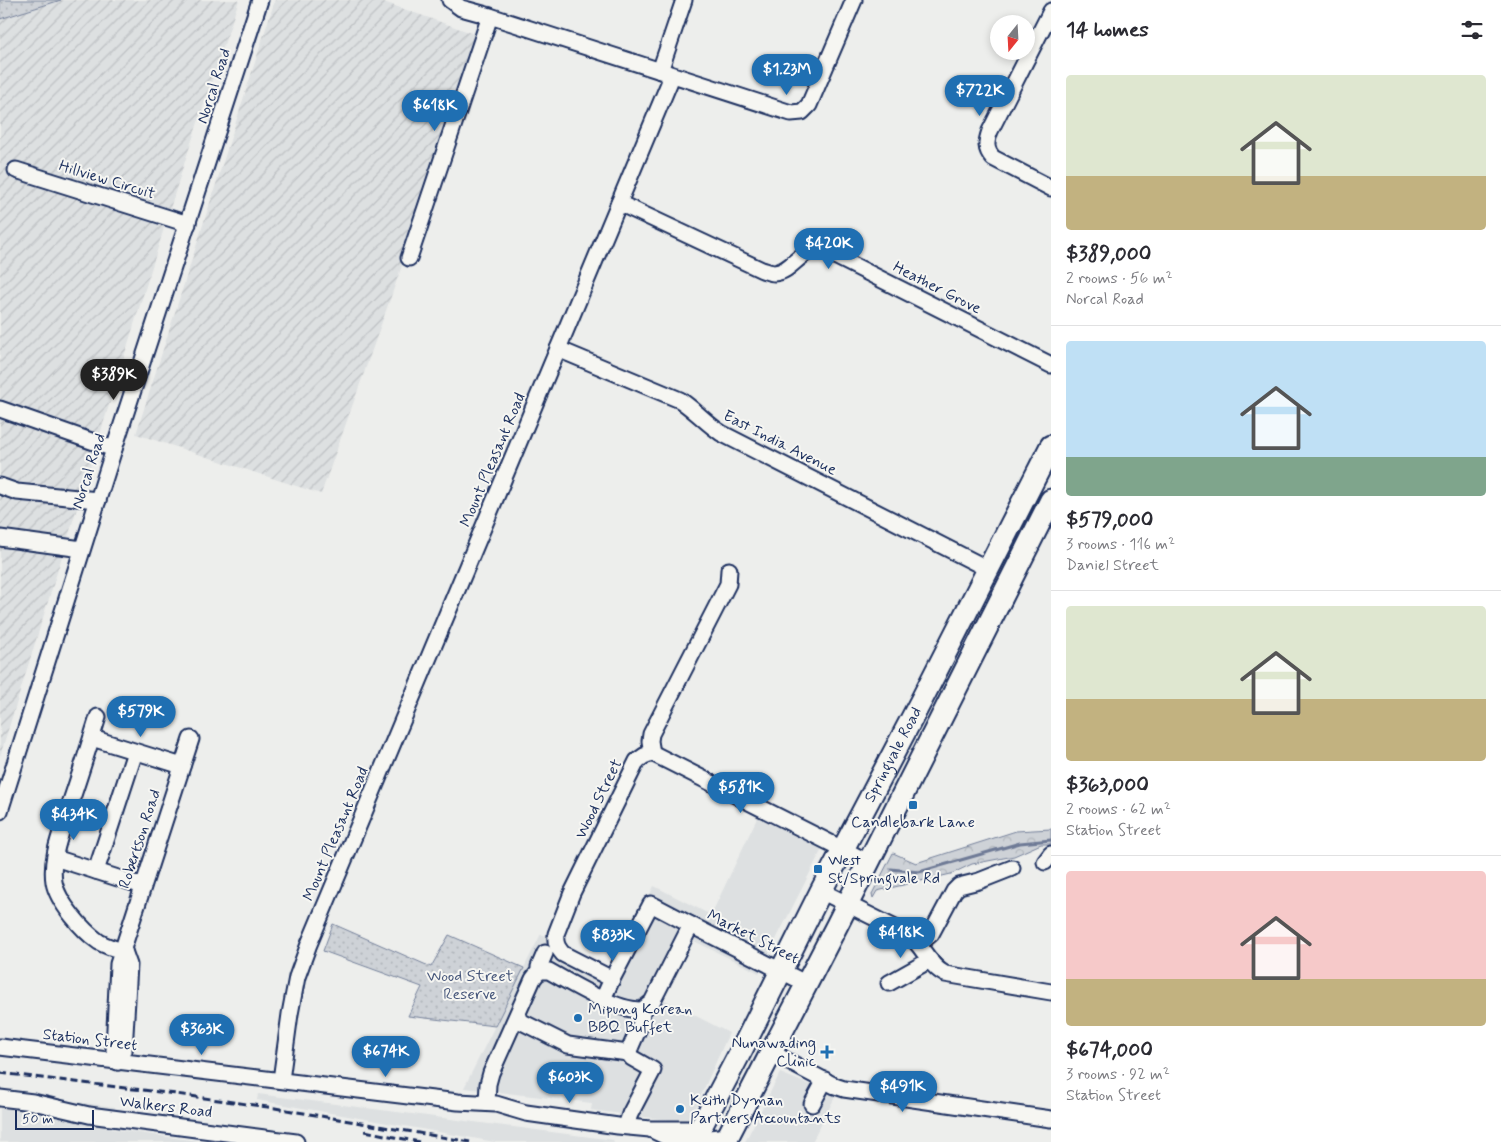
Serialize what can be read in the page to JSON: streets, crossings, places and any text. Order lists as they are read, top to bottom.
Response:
{
  "streets": {
    "highway": ["Springvale Road"],
    "street": [
      "Norcal Road",
      "Hillview Circuit",
      "Heather Grove",
      "East India Avenue",
      "Mount Pleasant Road",
      "Wood Street",
      "Robertson Road",
      "Market Street",
      "Station Street",
      "Walkers Road"
    ]
  },
  "crossings": [
    ["Norcal Road", "Hillview Circuit"],
    ["Heather Grove", "Mount Pleasant Road"],
    ["East India Avenue", "Mount Pleasant Road"],
    ["East India Avenue", "Springvale Road"],
    ["Mount Pleasant Road", "Station Street"],
    ["Springvale Road", "Market Street"],
    ["Springvale Road", "Station Street"],
    ["Robertson Road", "Station Street"]
  ],
  "parks": ["Wood Street Reserve"],
  "places": {
    "transit": ["Candlebark Lane", "West St/Springvale Rd"],
    "other": ["Mipung Korean BBQ Buffet", "Keith Dyman Partners Accountants"],
    "health": ["Nunawading Clinic"]
  },
  "scale_bar": "50 m",
  "north": "bottom",
  "page": {
    "heading": "14 homes",
    "price": [
      "$1.23M",
      "$722K",
      "$618K",
      "$420K",
      "$389K",
      "$579K",
      "$581K",
      "$434K",
      "$418K",
      "$833K",
      "$363K",
      "$674K",
      "$603K",
      "$491K"
    ],
    "list": [
      {
        "name": "$389,000",
        "note": "2 rooms · 56 m² · Norcal Road"
      },
      {
        "name": "$579,000",
        "note": "3 rooms · 116 m² · Daniel Street"
      },
      {
        "name": "$363,000",
        "note": "2 rooms · 62 m² · Station Street"
      },
      {
        "name": "$674,000",
        "note": "3 rooms · 92 m² · Station Street"
      }
    ],
    "scale": "50 m"
  }
}
